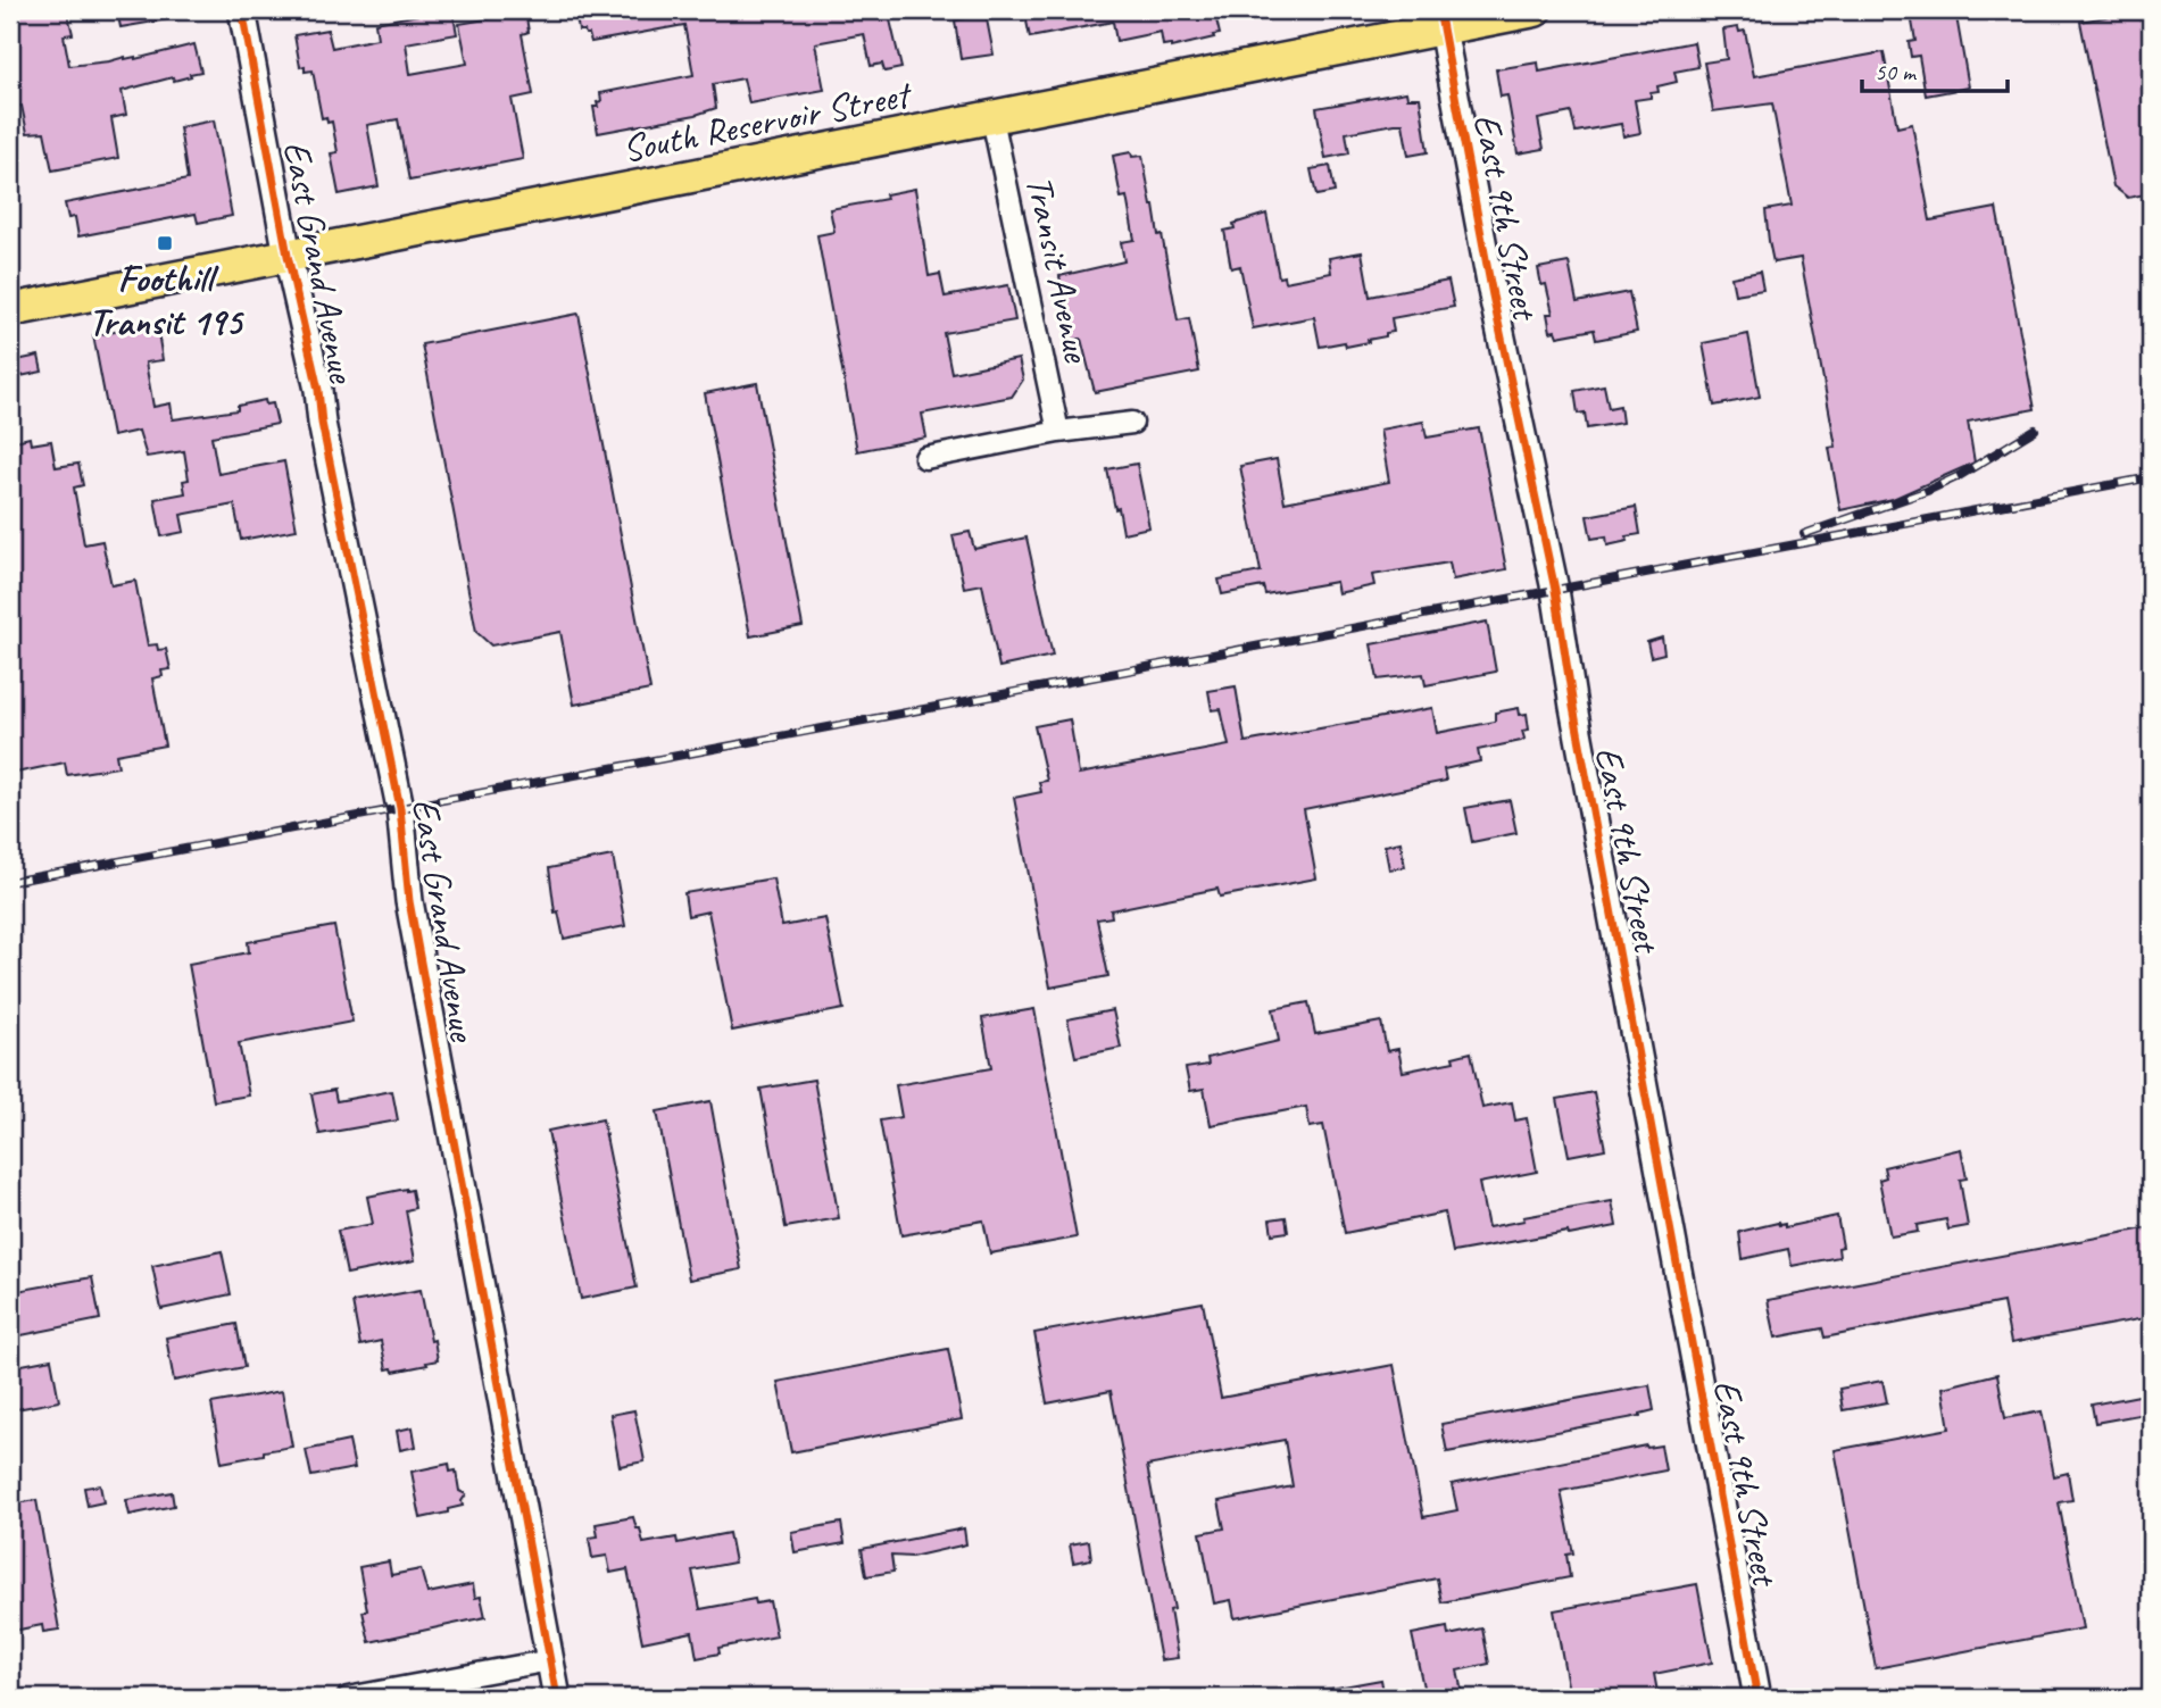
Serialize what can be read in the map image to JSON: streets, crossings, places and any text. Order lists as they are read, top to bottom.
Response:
{
  "streets": {
    "main road": ["South Reservoir Street"],
    "street": ["East 9th Street", "East Grand Avenue", "Transit Avenue"]
  },
  "crossings": [
    ["South Reservoir Street", "East 9th Street"],
    ["South Reservoir Street", "East Grand Avenue"],
    ["South Reservoir Street", "Transit Avenue"]
  ],
  "places": {
    "transit": ["Foothill Transit 195"]
  },
  "scale_bar": "50 m"
}
